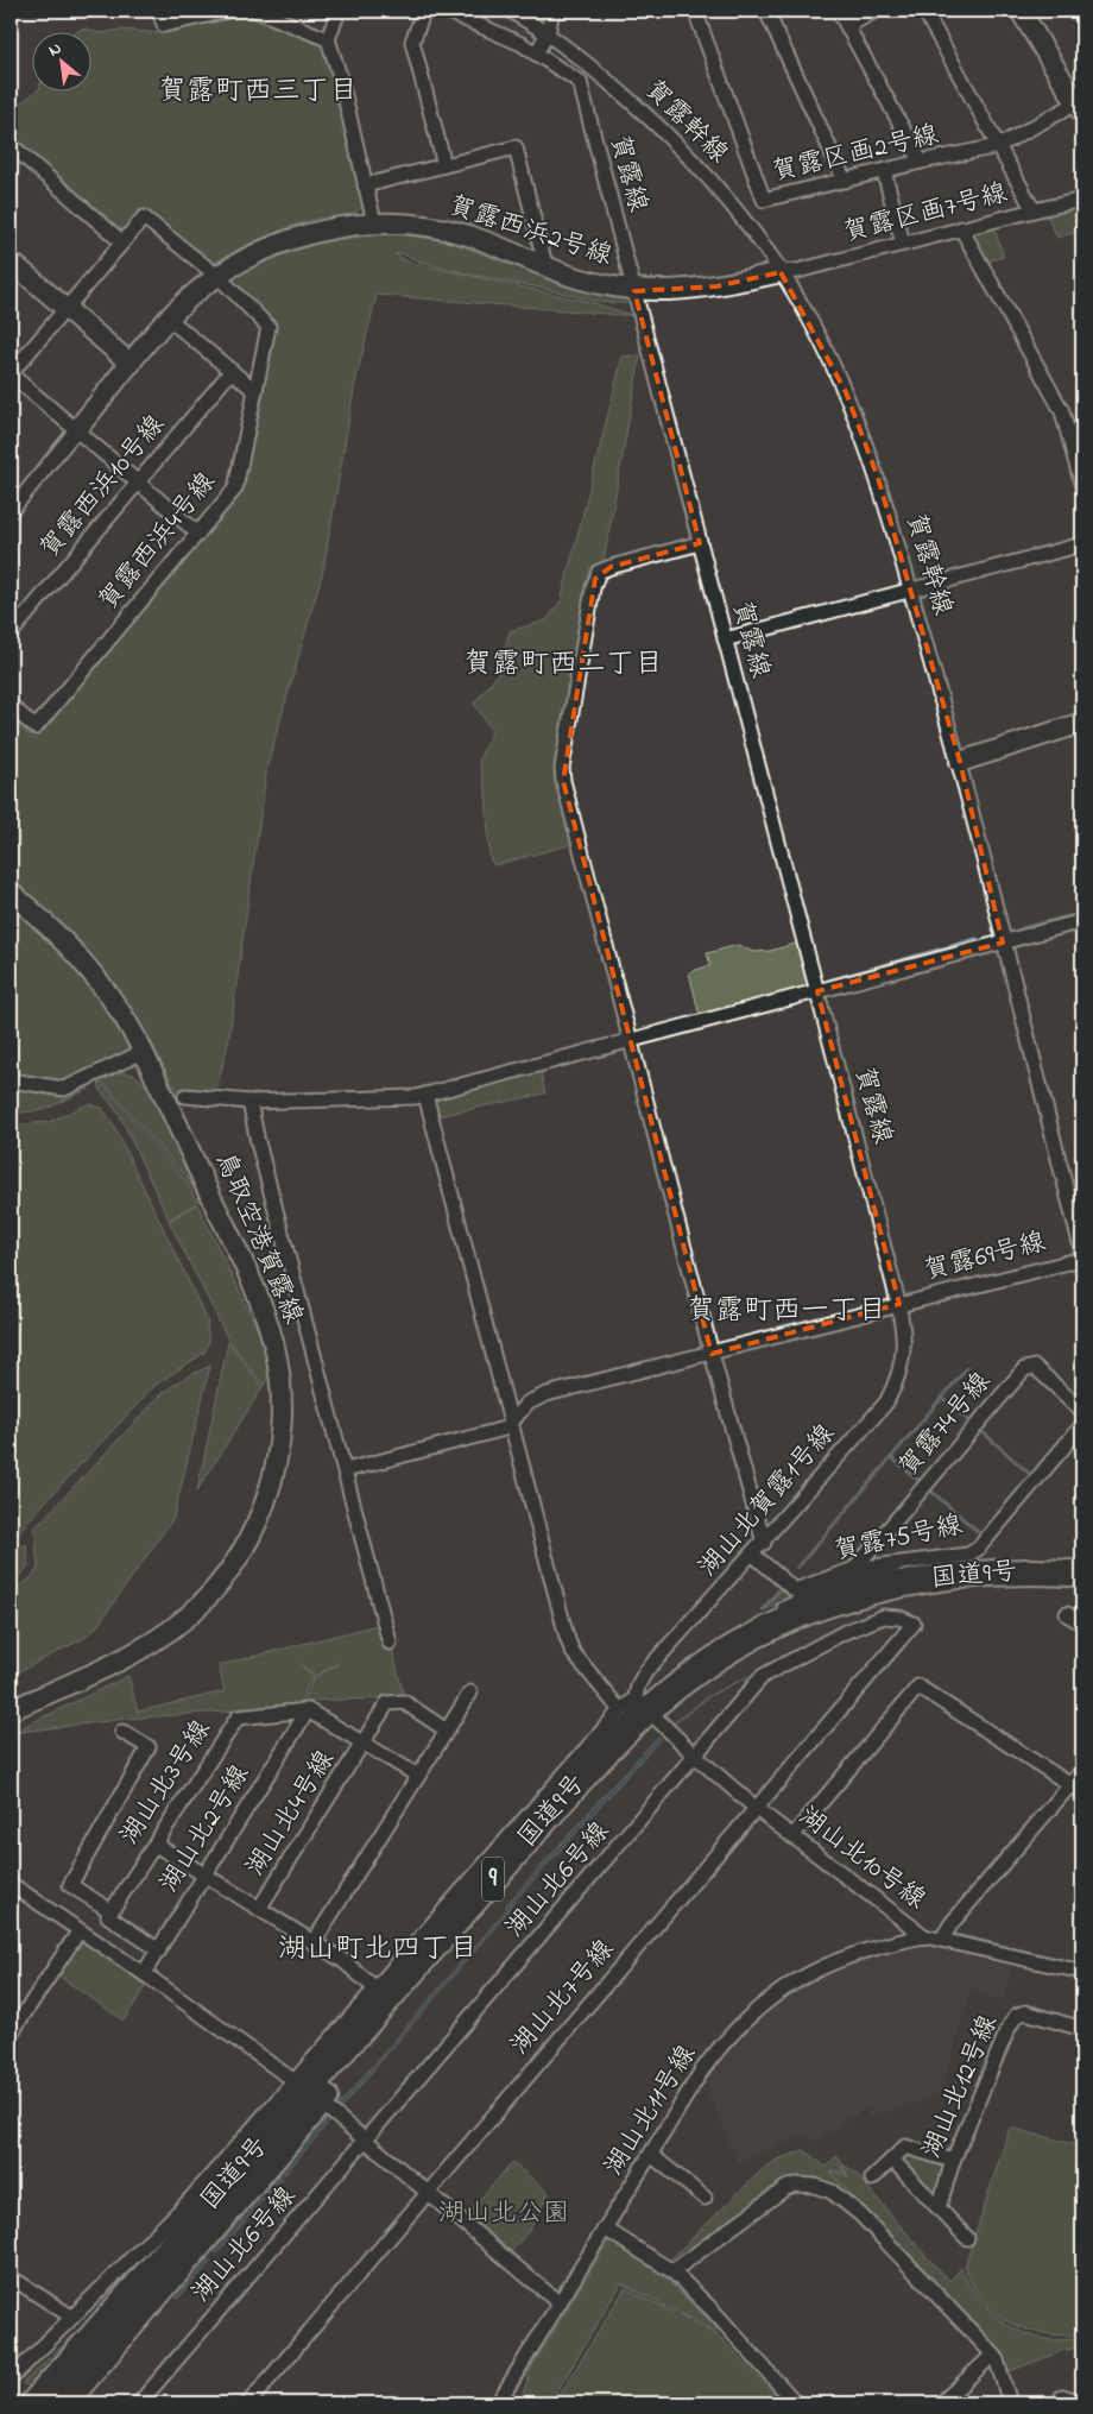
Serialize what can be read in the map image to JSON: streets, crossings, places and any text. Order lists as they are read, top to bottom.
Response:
{
  "streets": {
    "highway": ["国道9号", "9"],
    "street": [
      "賀露幹線",
      "賀露区画2号線",
      "賀露線",
      "賀露区画7号線",
      "賀露西浜2号線",
      "賀露西浜10号線",
      "賀露西浜4号線",
      "鳥取空港賀露線",
      "賀露69号線",
      "賀露74号線",
      "湖山北賀露1号線",
      "賀露75号線",
      "湖山北3号線",
      "湖山北4号線",
      "湖山北2号線",
      "湖山北10号線",
      "湖山北6号線",
      "湖山北7号線",
      "湖山北12号線",
      "湖山北11号線"
    ]
  },
  "crossings": [
    ["賀露幹線", "賀露区画7号線"],
    ["賀露幹線", "賀露西浜2号線"],
    ["賀露区画2号線", "賀露区画7号線"],
    ["賀露線", "賀露西浜2号線"],
    ["賀露線", "賀露69号線"],
    ["賀露線", "湖山北賀露1号線"],
    ["賀露区画7号線", "賀露西浜2号線"],
    ["賀露西浜2号線", "賀露西浜4号線"],
    ["賀露69号線", "湖山北賀露1号線"],
    ["賀露74号線", "賀露75号線"],
    ["湖山北賀露1号線", "賀露75号線"],
    ["湖山北賀露1号線", "国道9号"],
    ["湖山北賀露1号線", "湖山北10号線"],
    ["国道9号", "湖山北10号線"],
    ["湖山北3号線", "湖山北2号線"],
    ["湖山北10号線", "湖山北6号線"],
    ["湖山北10号線", "湖山北7号線"],
    ["湖山北10号線", "湖山北11号線"],
    ["湖山北6号線", "湖山北7号線"]
  ],
  "districts": [
    "賀露町西三丁目",
    "賀露町西二丁目",
    "賀露町西一丁目",
    "湖山町北四丁目"
  ],
  "parks": ["湖山北公園"],
  "north": "top left"
}
